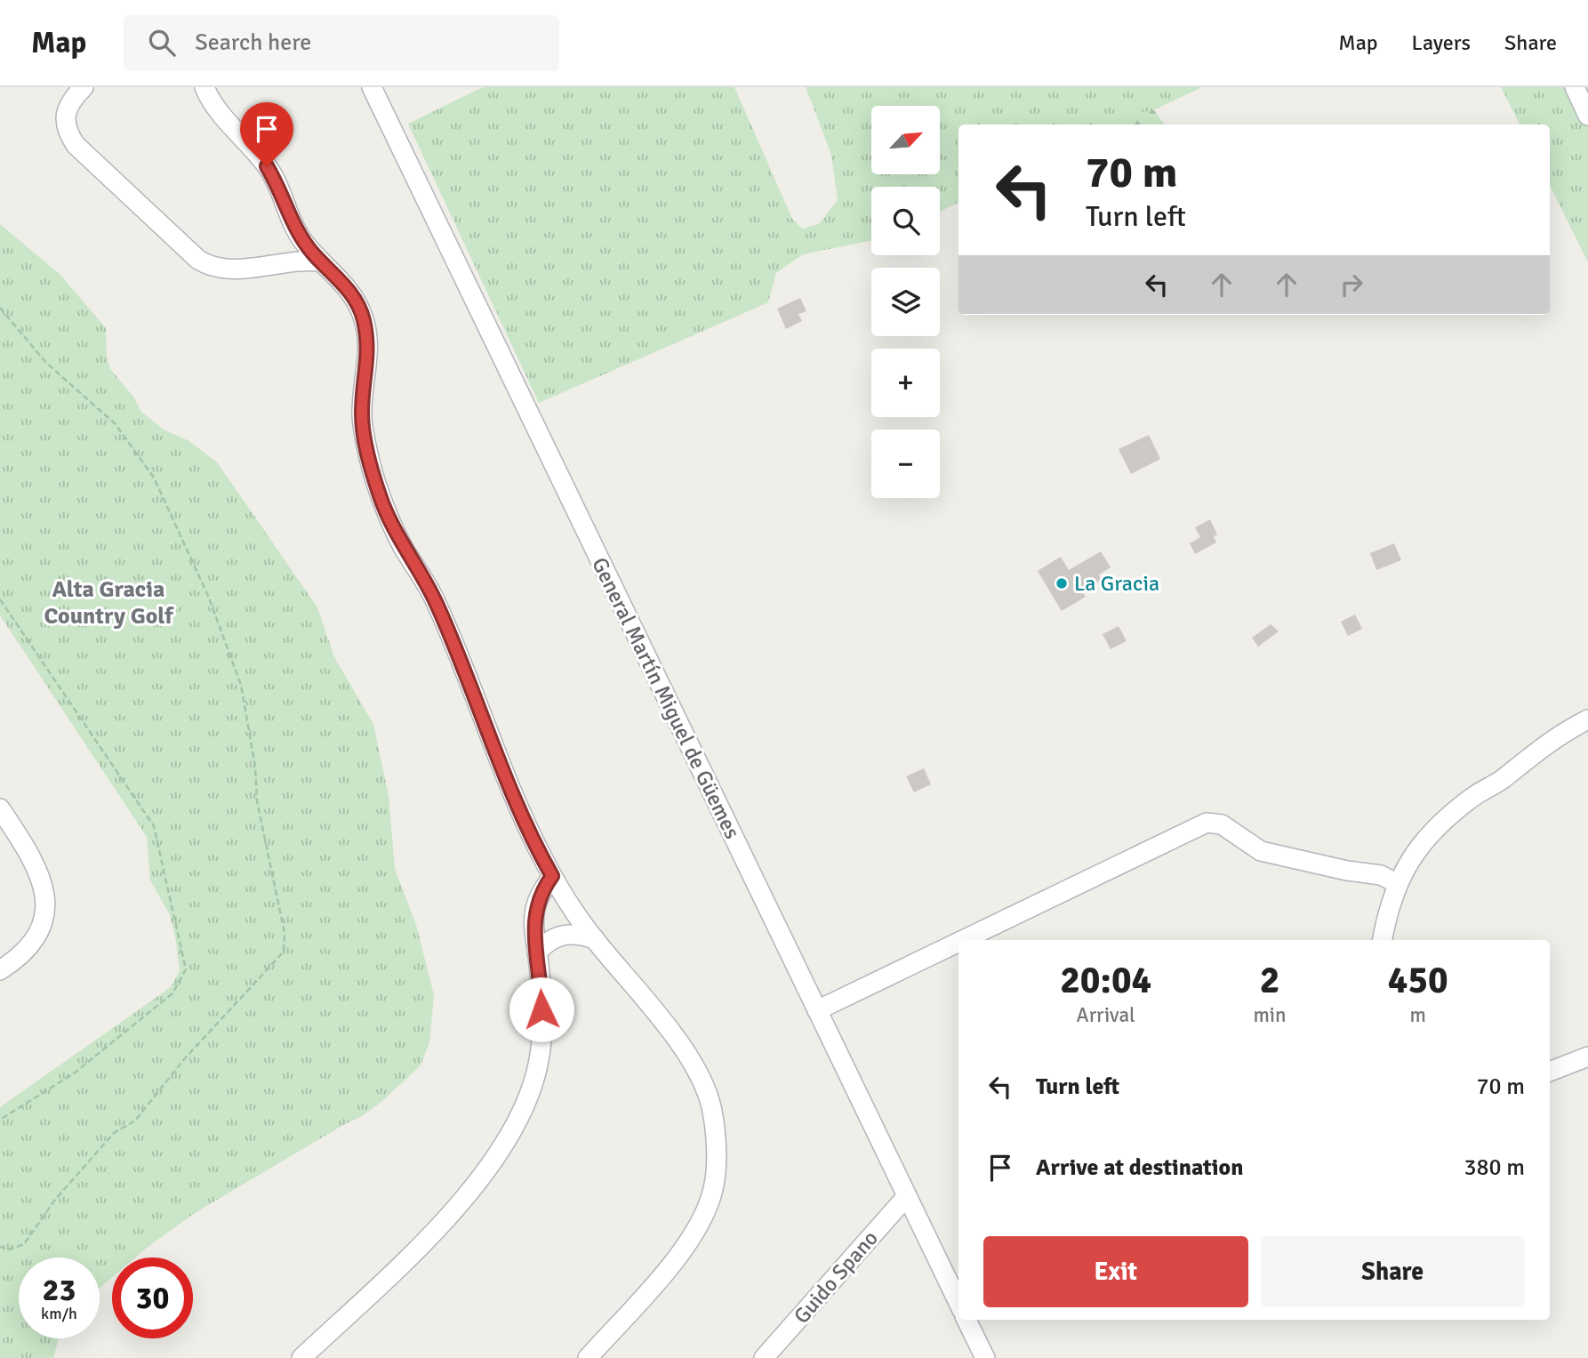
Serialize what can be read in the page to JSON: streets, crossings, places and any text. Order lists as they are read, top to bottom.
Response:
{
  "streets": {
    "street": ["General Martín Miguel de Güemes", "Guido Spano"]
  },
  "crossings": [
    ["General Martín Miguel de Güemes", "Guido Spano"]
  ],
  "districts": ["Alta Gracia Country Golf"],
  "places": ["La Gracia"],
  "north": "top right",
  "page": {
    "header": "Map",
    "search": "Search here",
    "nav": ["Map", "Layers", "Share"],
    "map_buttons": ["+", "−"],
    "turn": ["70 m", "Turn left"],
    "eta": [
      "20:04",
      "Arrival",
      "2",
      "min",
      "450",
      "m"
    ],
    "list": [
      {
        "name": "Turn left",
        "value": "70 m"
      },
      {
        "name": "Arrive at destination",
        "value": "380 m"
      }
    ],
    "buttons": ["Exit", "Share"],
    "speed": "23 km/h",
    "limit": "30"
  }
}
